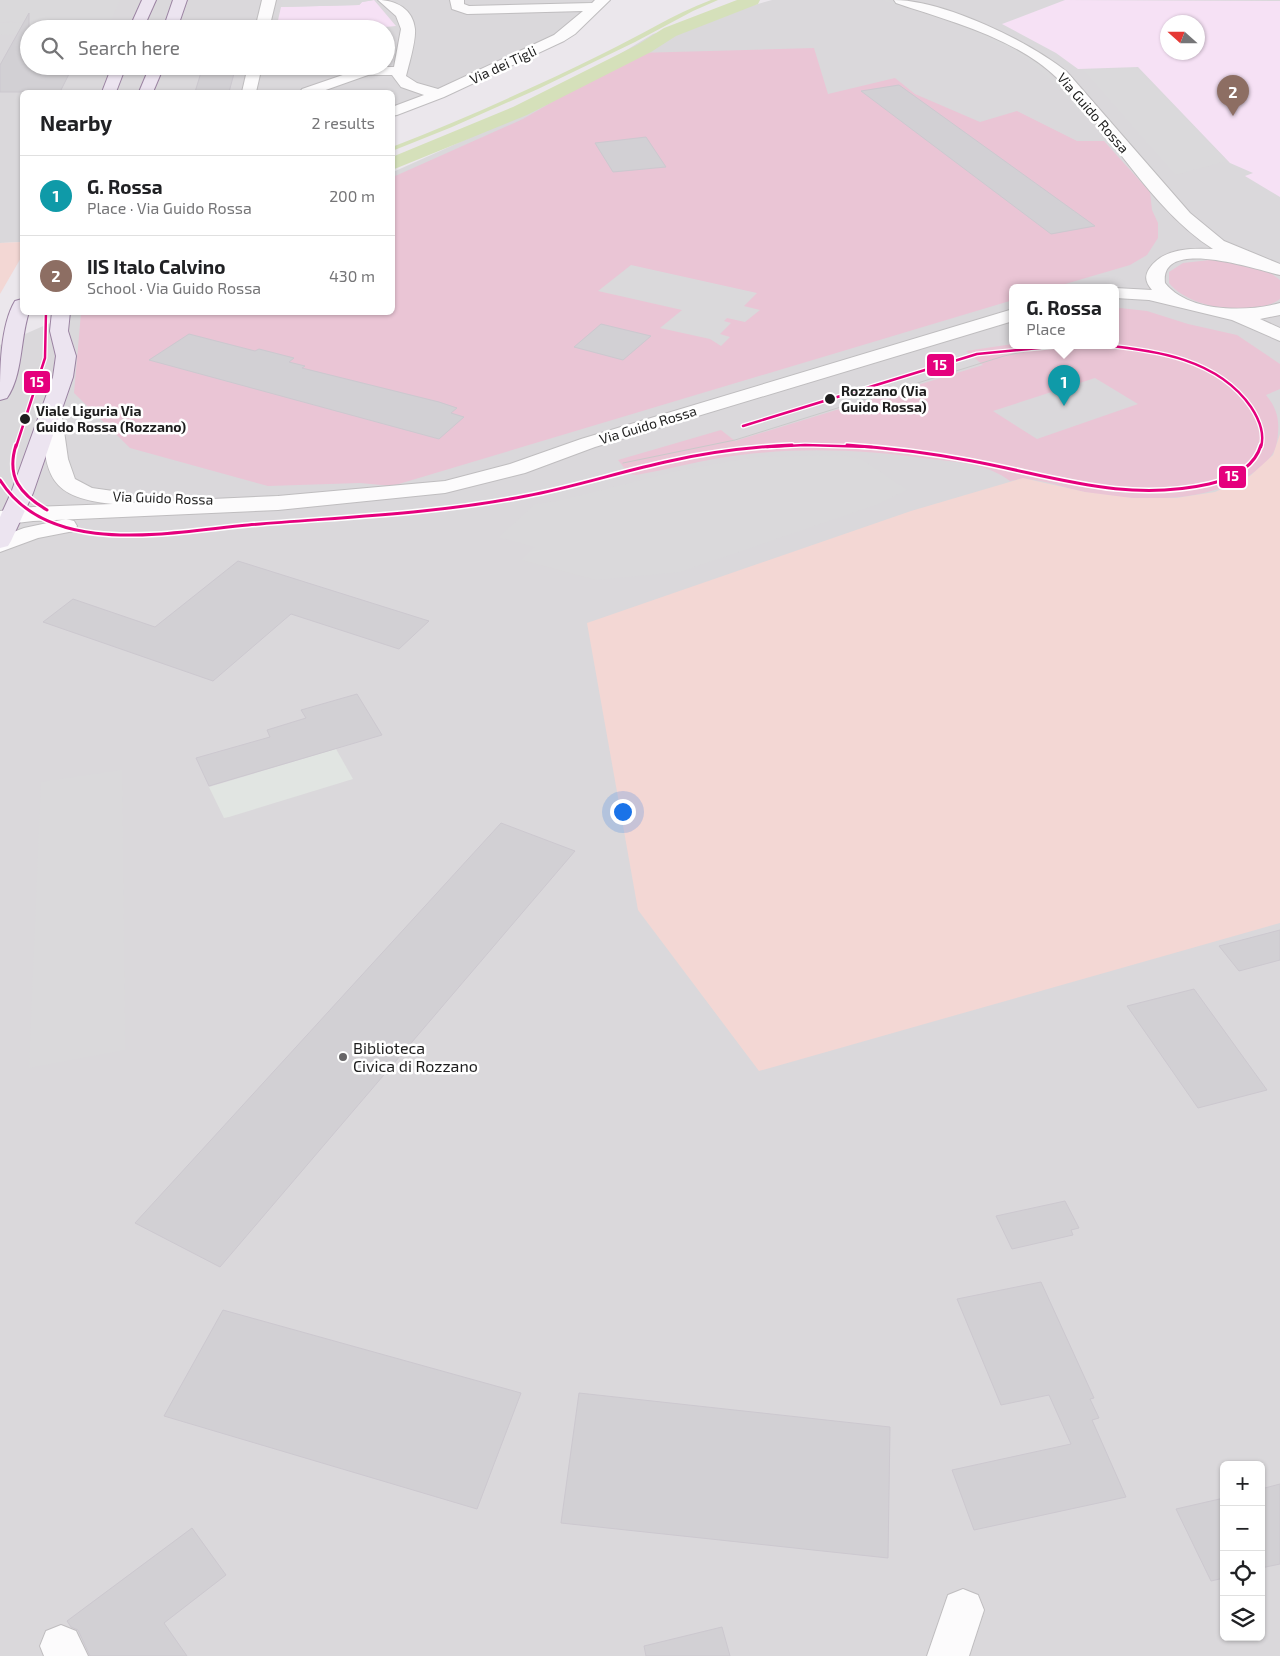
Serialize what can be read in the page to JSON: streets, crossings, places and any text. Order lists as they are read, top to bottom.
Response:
{
  "streets": {
    "street": ["Via dei Tigli", "Via Guido Rossa"]
  },
  "places": ["Rozzano (Via Guido Rossa)", "Viale Liguria Via Guido Rossa (Rozzano)", "Biblioteca Civica di Rozzano"],
  "lines": ["transit line 15"],
  "north": "left",
  "page": {
    "search": "Search here",
    "pins": ["2", "1"],
    "heading": ["Nearby", "2 results"],
    "list": [
      {
        "mark": "1",
        "name": "G. Rossa",
        "note": "Place · Via Guido Rossa",
        "value": "200 m"
      },
      {
        "mark": "2",
        "name": "IIS Italo Calvino",
        "note": "School · Via Guido Rossa",
        "value": "430 m"
      }
    ],
    "popup": ["G. Rossa", "Place"],
    "map_buttons": ["+", "−"]
  }
}
